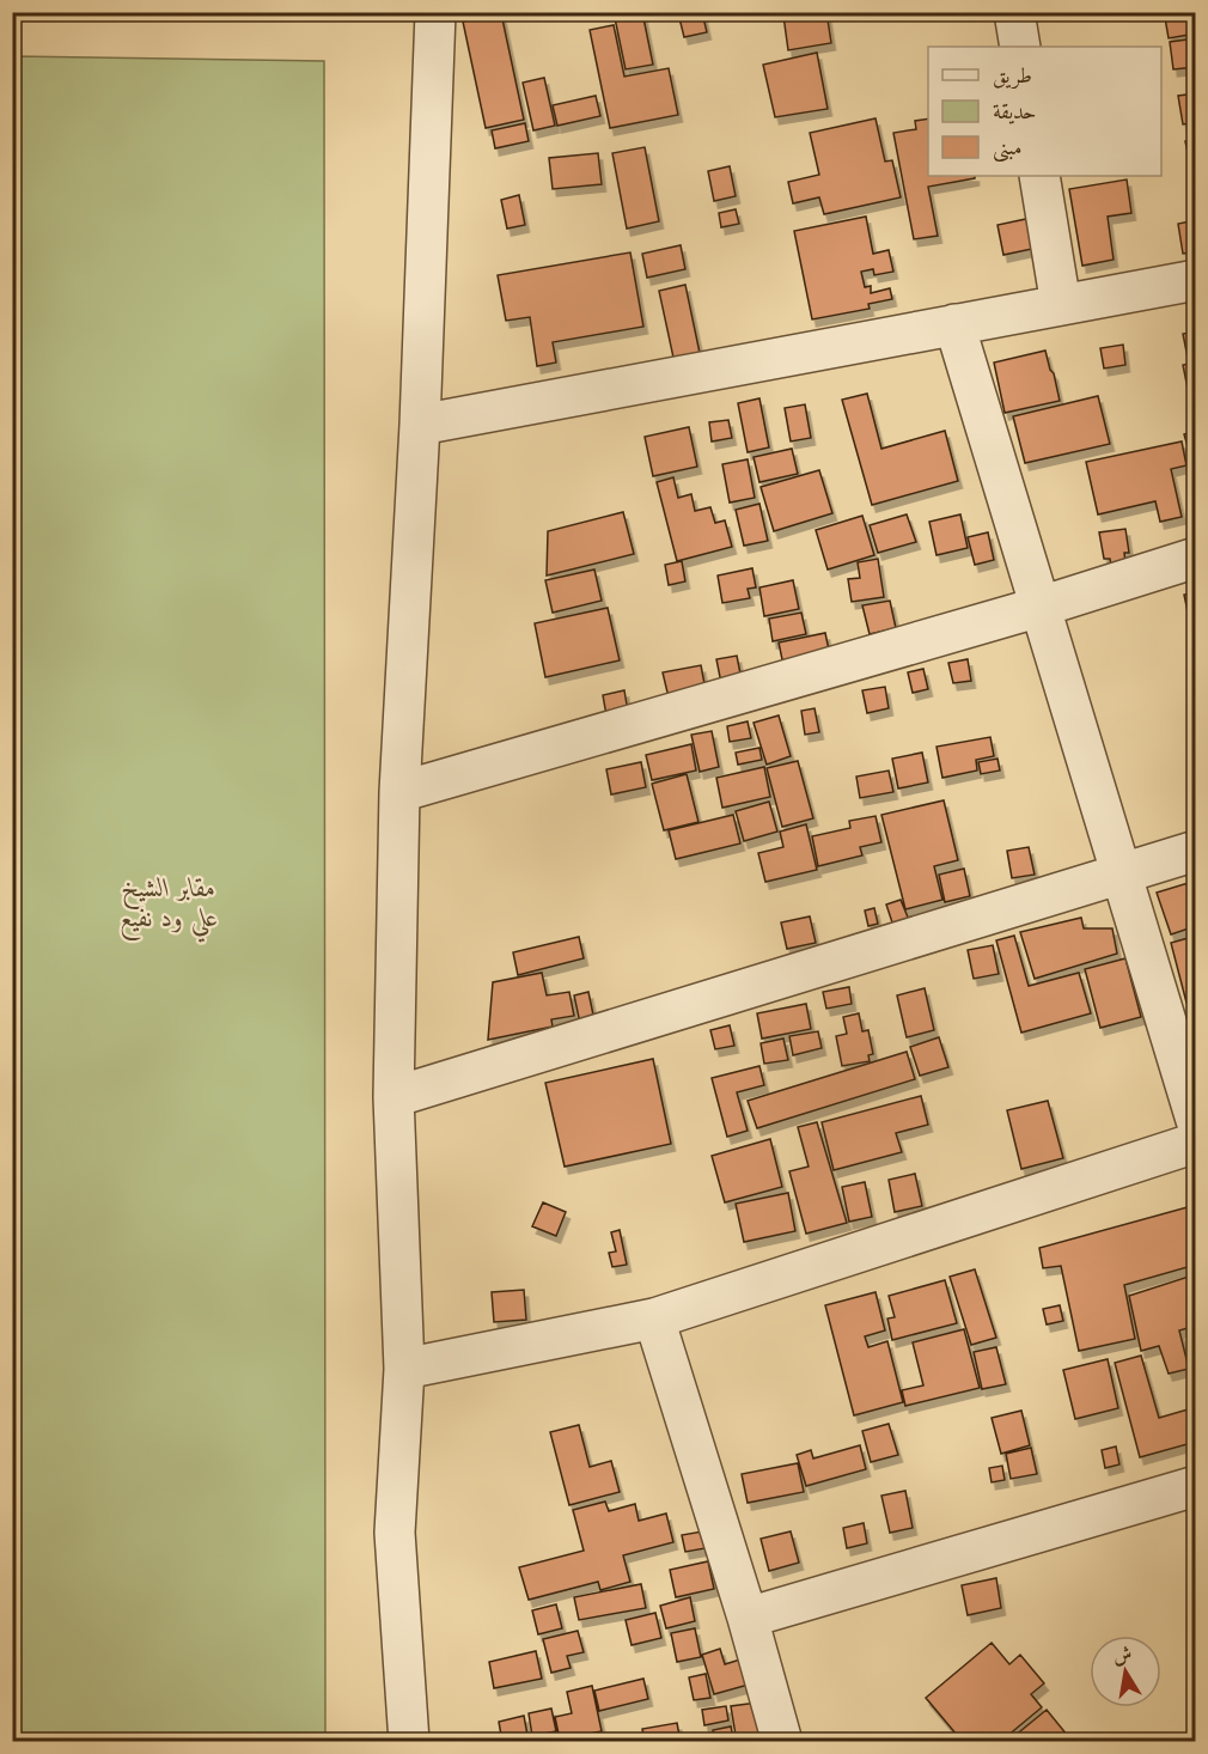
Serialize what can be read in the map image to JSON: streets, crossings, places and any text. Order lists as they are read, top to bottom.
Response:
{
  "parks": ["مقابر الشيخ علي ود نفيع"],
  "legend": ["طريق", "حديقة", "مبنى"],
  "north": "top"
}
